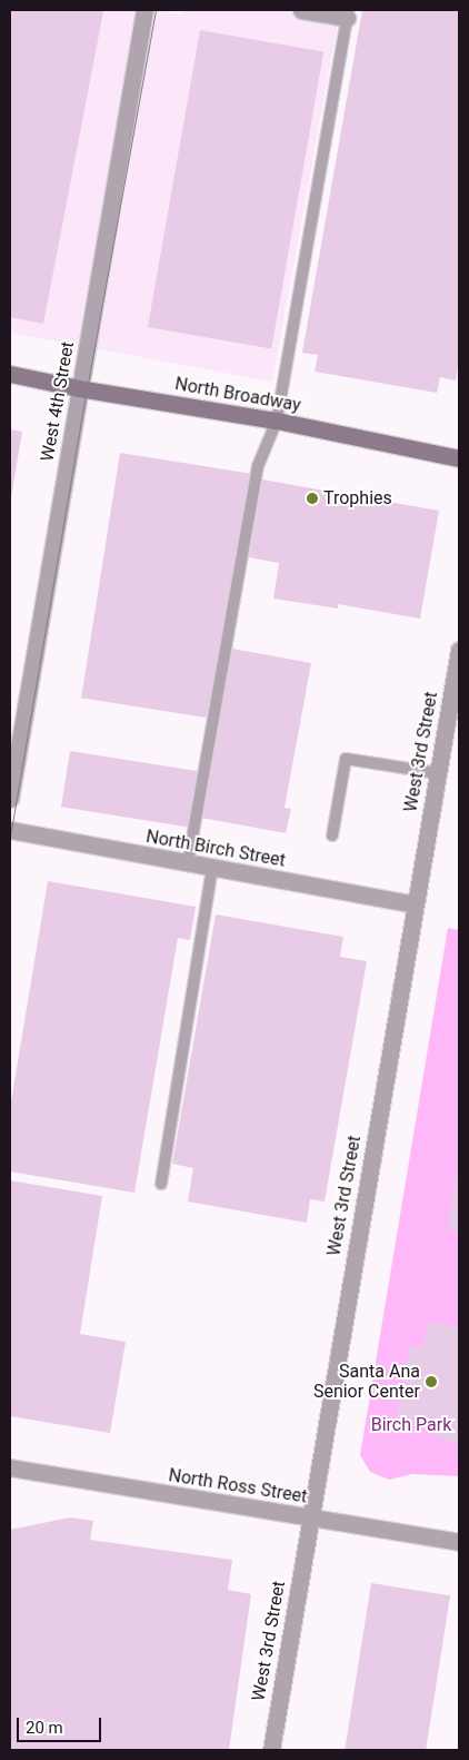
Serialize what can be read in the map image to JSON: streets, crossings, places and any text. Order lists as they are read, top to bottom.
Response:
{
  "streets": {
    "main road": ["North Broadway"],
    "street": [
      "West 4th Street",
      "West 3rd Street",
      "North Birch Street",
      "North Ross Street"
    ]
  },
  "crossings": [
    ["North Broadway", "West 4th Street"],
    ["West 3rd Street", "North Birch Street"],
    ["West 3rd Street", "North Ross Street"]
  ],
  "parks": ["Birch Park"],
  "places": ["Trophies", "Santa Ana Senior Center"],
  "scale_bar": "20 m"
}
